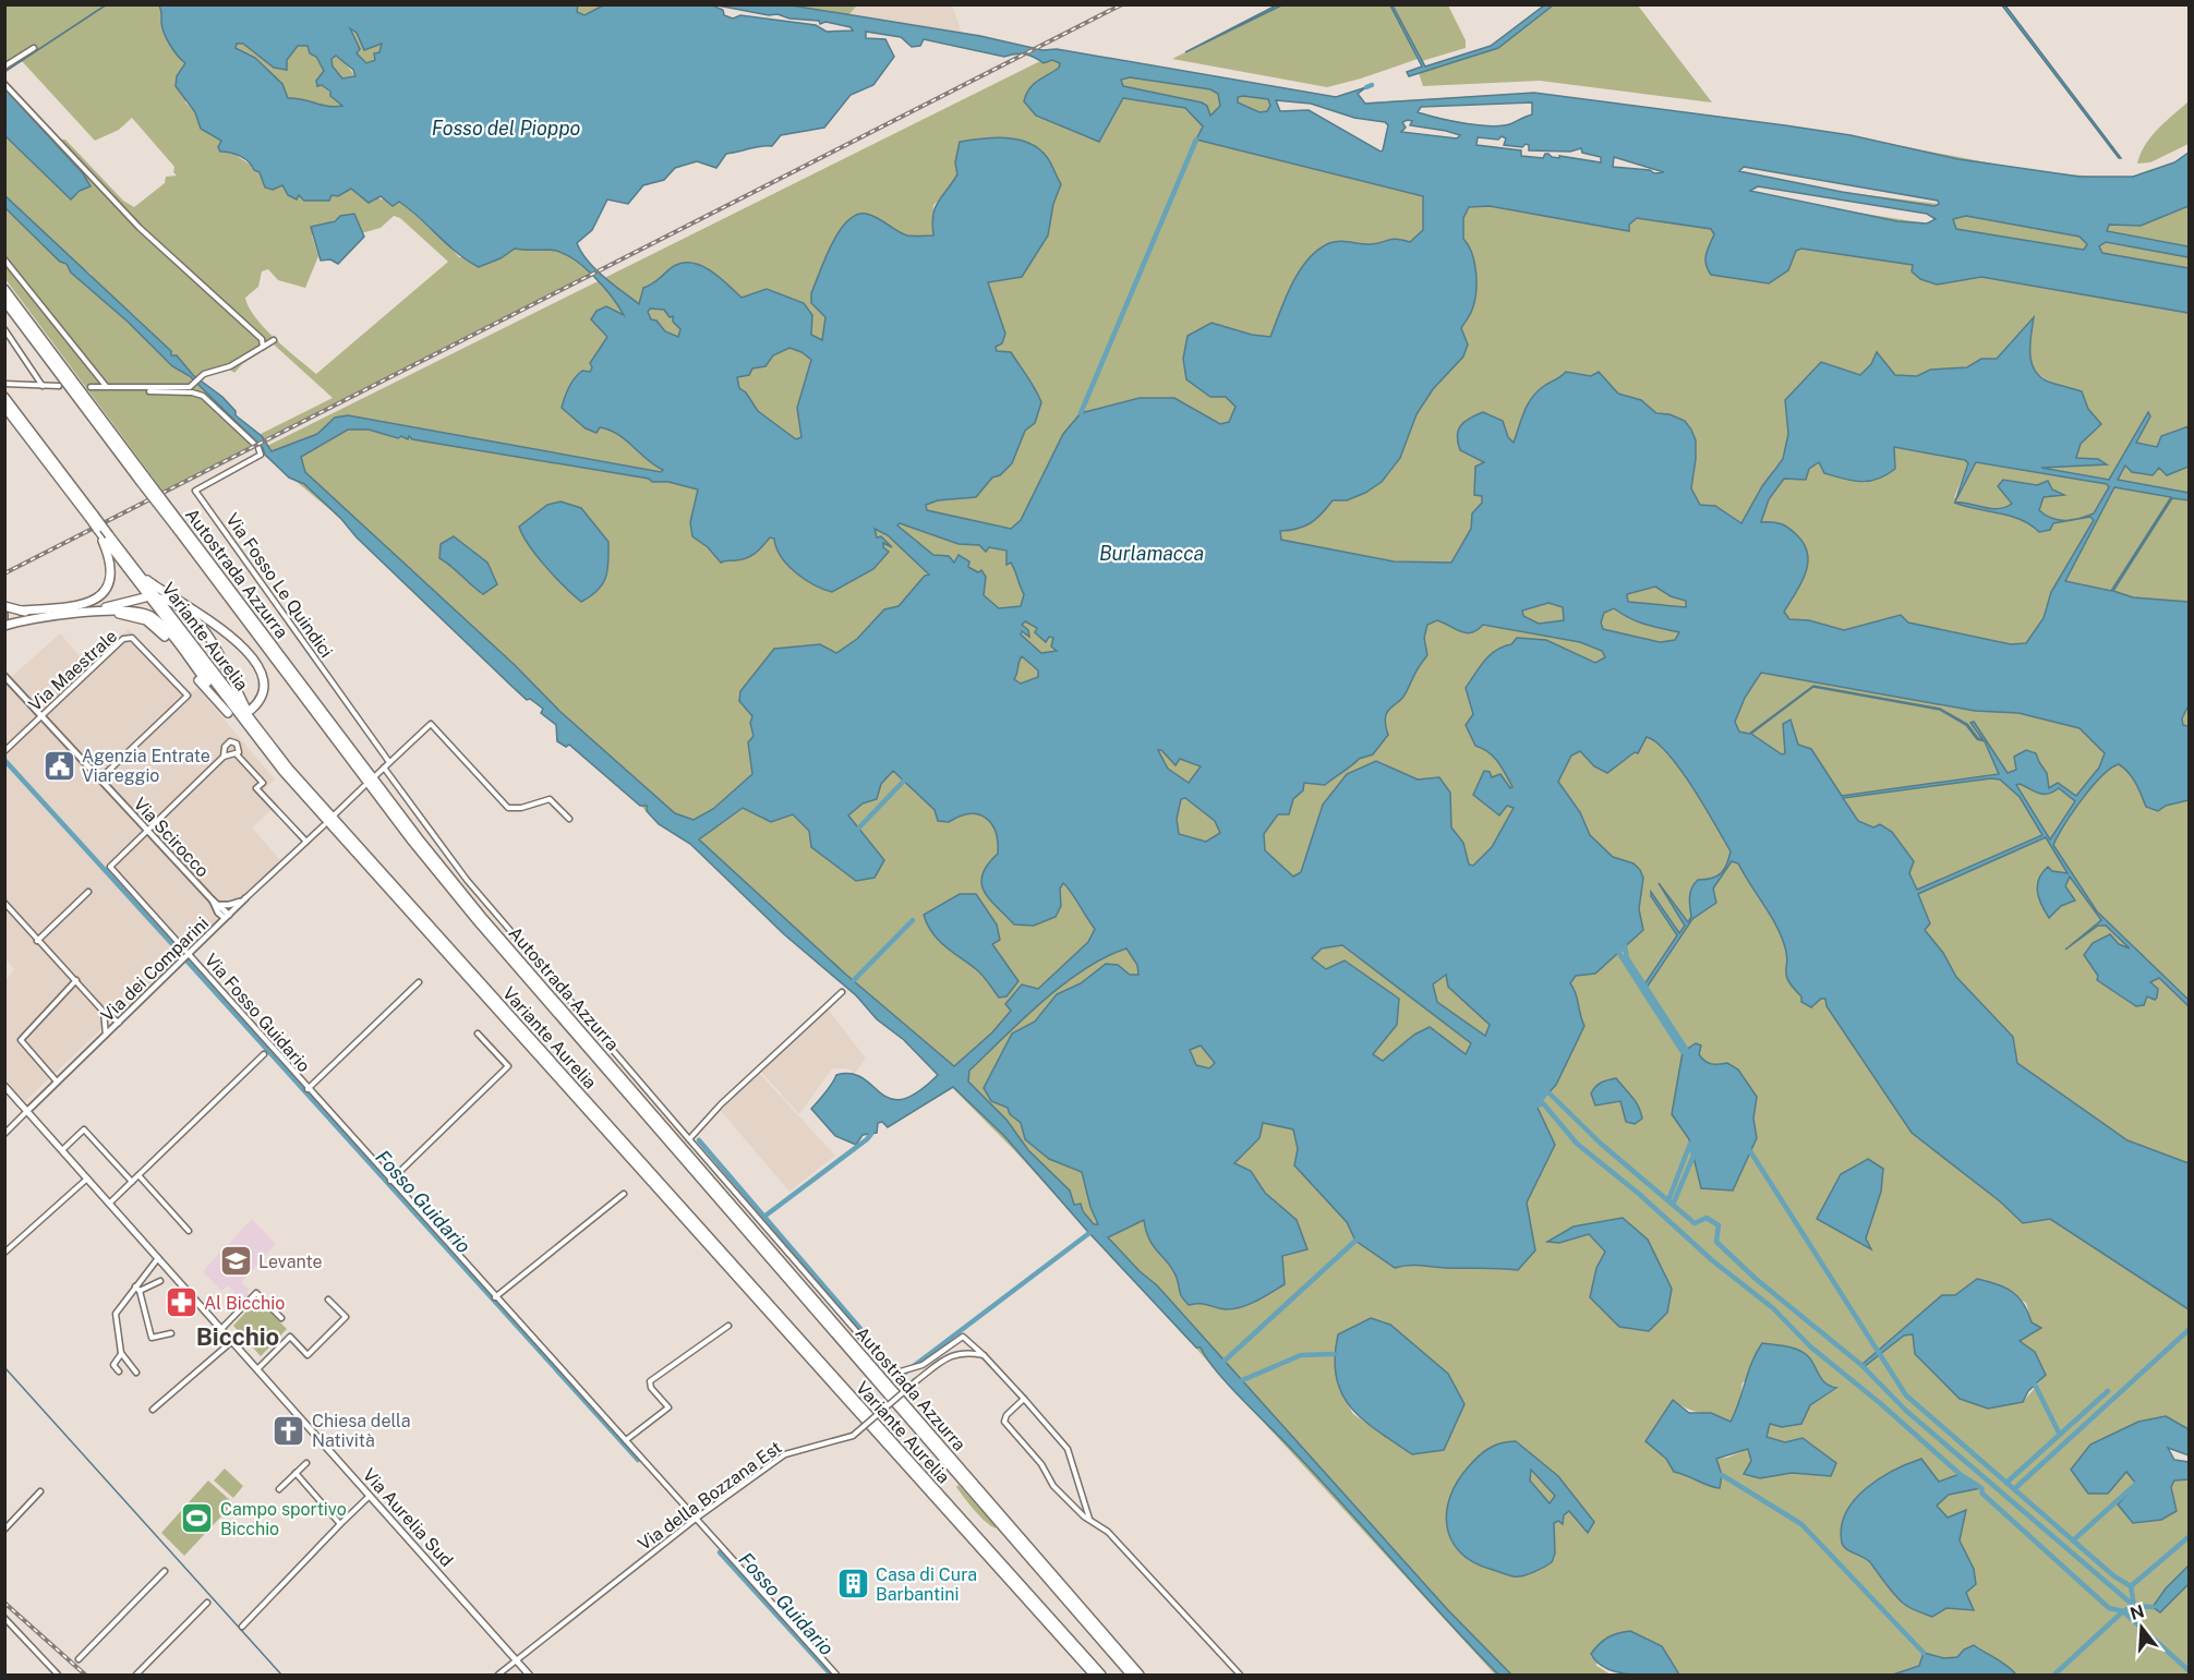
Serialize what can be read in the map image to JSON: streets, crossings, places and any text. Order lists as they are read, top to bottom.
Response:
{
  "streets": {
    "highway": ["Autostrada Azzurra", "Variante Aurelia"],
    "main road": ["Via Aurelia Sud"],
    "street": [
      "Via Fosso Le Quindici",
      "Via Maestrale",
      "Via Scirocco",
      "Via dei Comparini",
      "Via Fosso Guidario",
      "Via della Bozzana Est"
    ]
  },
  "crossings": [
    ["Via Maestrale", "Via Scirocco"],
    ["Via Scirocco", "Via dei Comparini"],
    ["Via Scirocco", "Via Fosso Guidario"],
    ["Via dei Comparini", "Via Fosso Guidario"],
    ["Via dei Comparini", "Via Aurelia Sud"],
    ["Via Fosso Guidario", "Via della Bozzana Est"],
    ["Via della Bozzana Est", "Via Aurelia Sud"]
  ],
  "districts": ["Bicchio"],
  "water": ["Fosso del Pioppo", "Burlamacca", "Fosso Guidario"],
  "places": {
    "public building": ["Agenzia Entrate Viareggio"],
    "school or university": ["Levante"],
    "pharmacy": ["Al Bicchio"],
    "church": ["Chiesa della Natività"],
    "sports": ["Campo sportivo Bicchio"],
    "building": ["Casa di Cura Barbantini"]
  },
  "north": "top"
}
